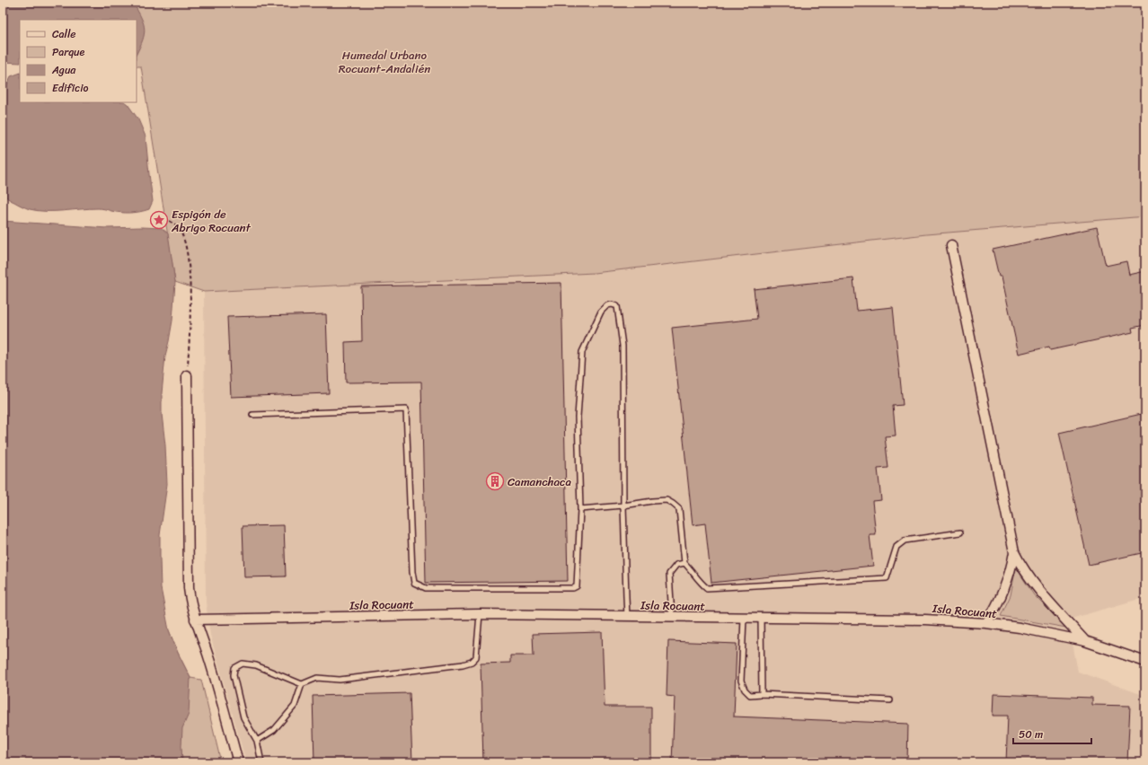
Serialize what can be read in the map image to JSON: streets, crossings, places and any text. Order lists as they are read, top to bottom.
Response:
{
  "streets": {
    "street": ["Isla Rocuant"]
  },
  "parks": ["Humedal Urbano Rocuant-Andalién"],
  "places": {
    "place": ["Espigón de Abrigo Rocuant"],
    "building": ["Camanchaca"]
  },
  "legend": [
    "Calle",
    "Parque",
    "Agua",
    "Edificio"
  ],
  "scale_bar": "50 m"
}
